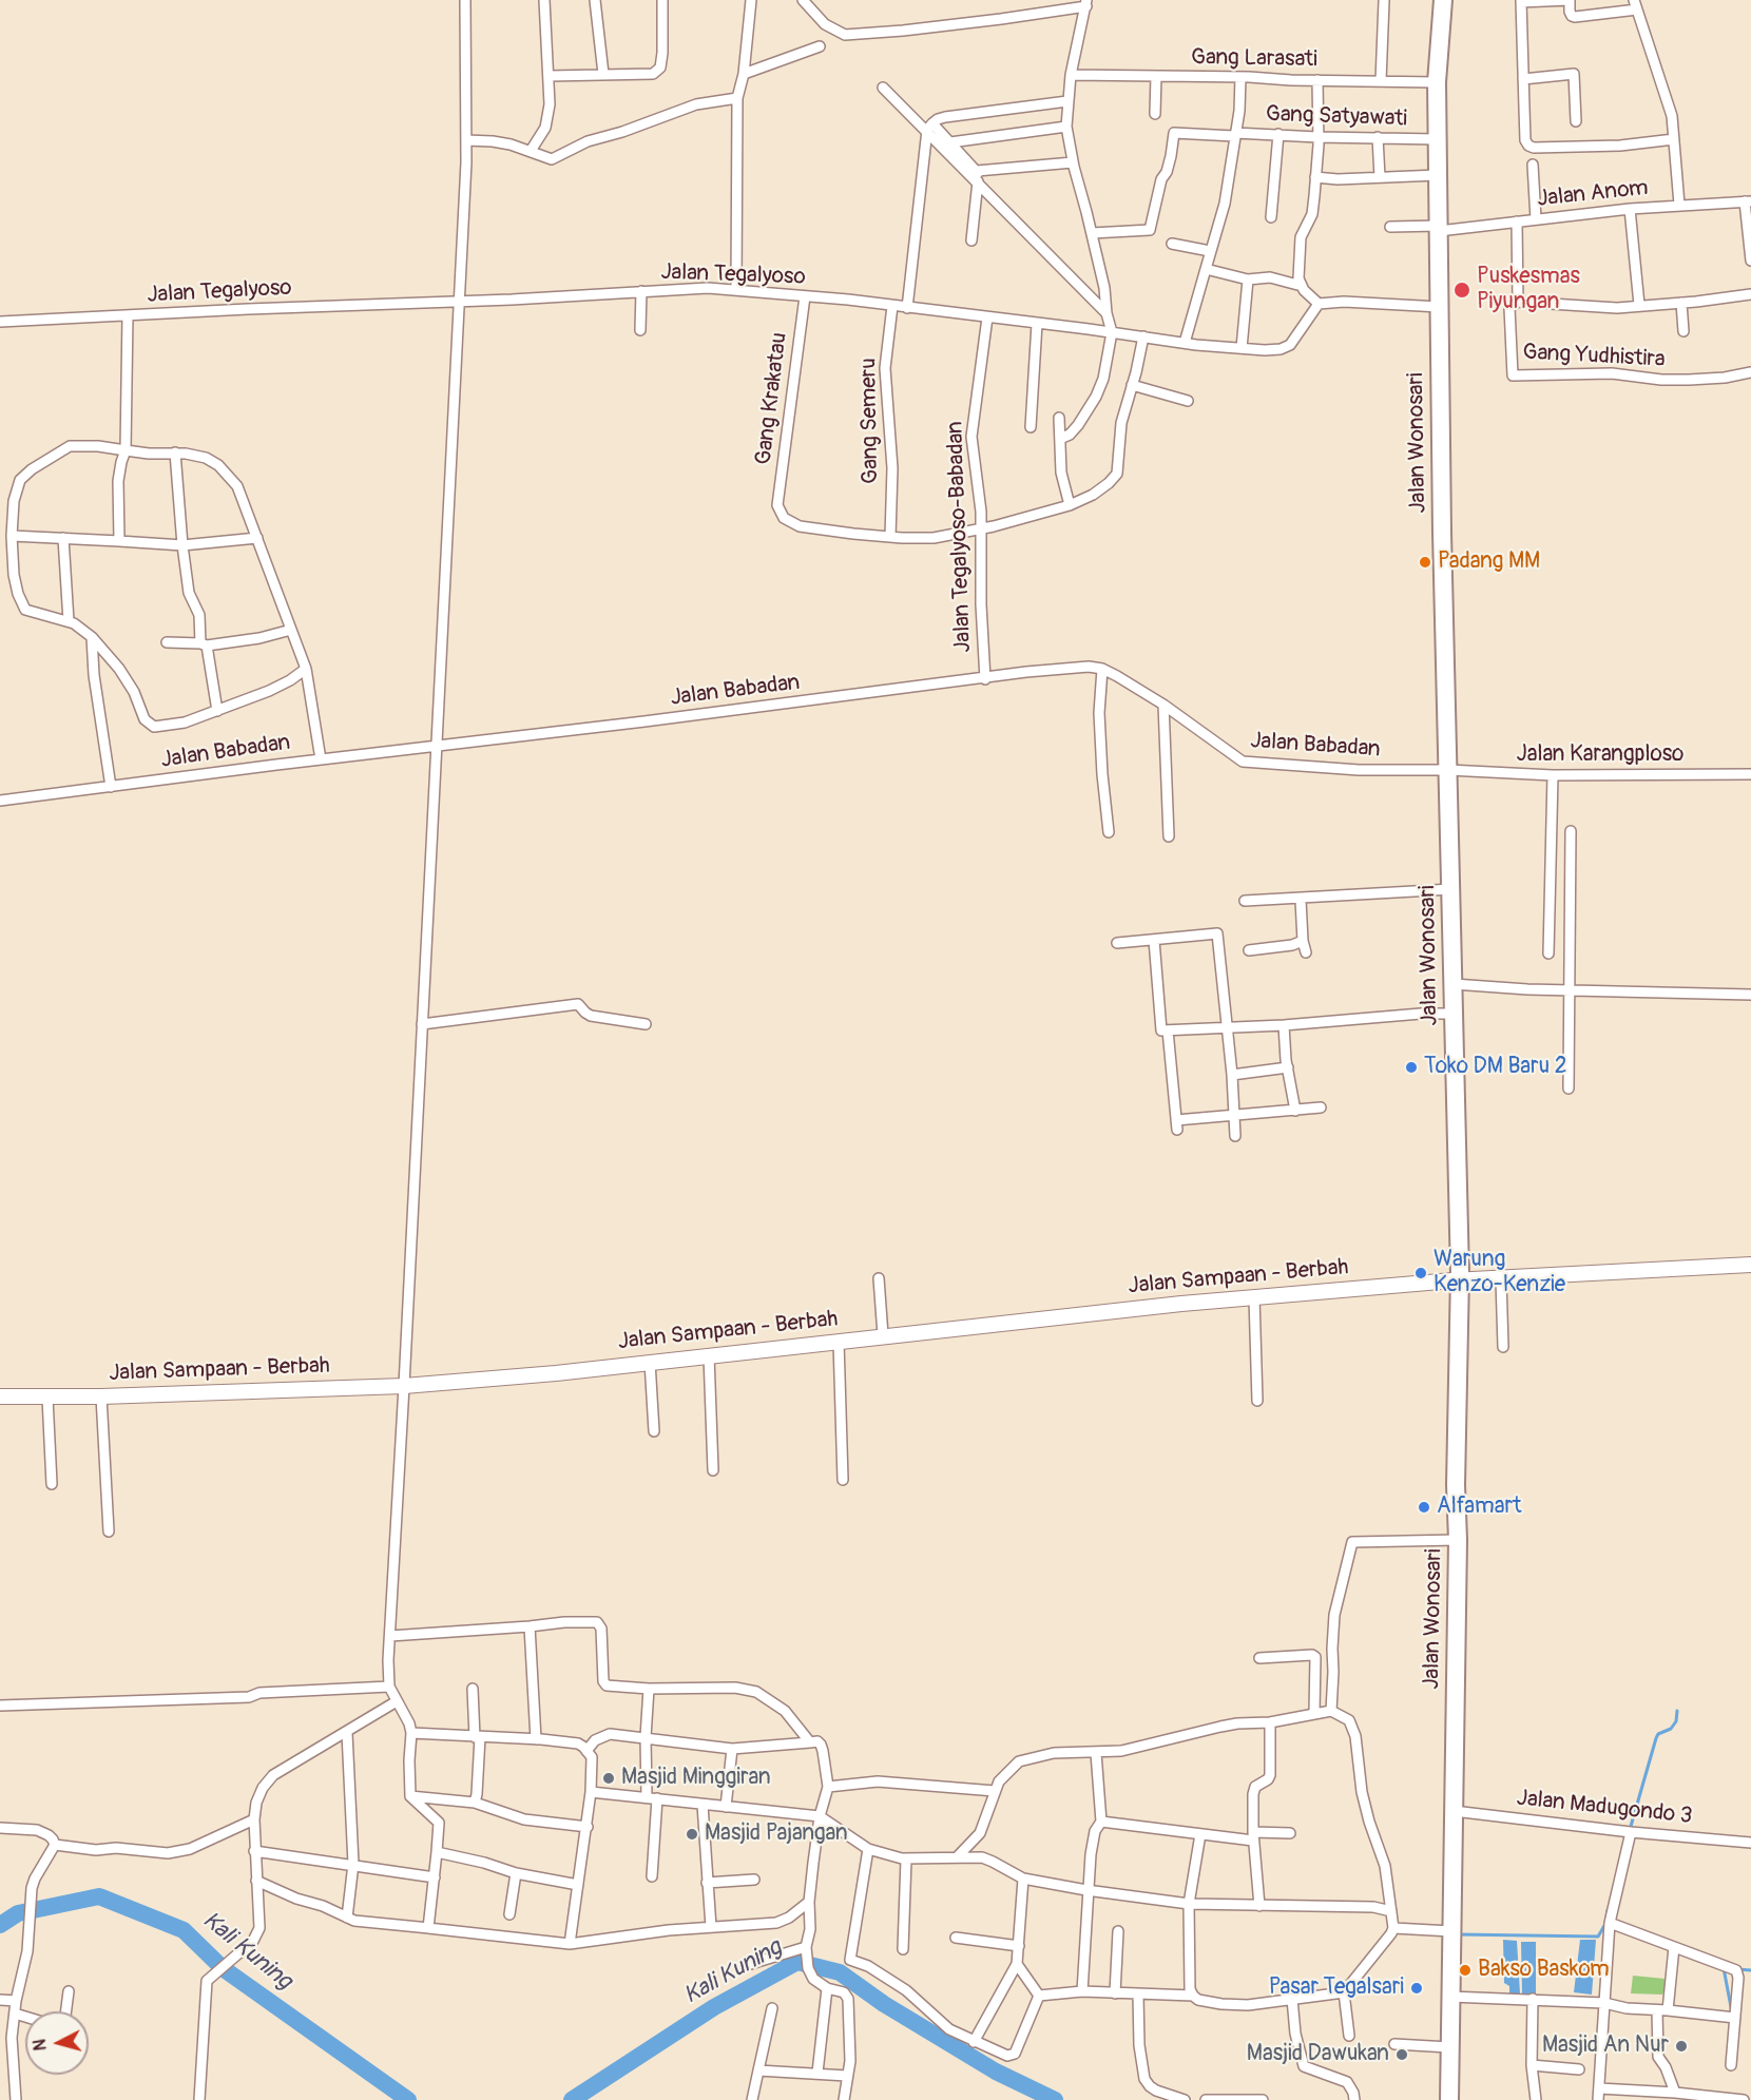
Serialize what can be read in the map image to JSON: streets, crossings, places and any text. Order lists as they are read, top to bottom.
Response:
{
  "streets": {
    "highway": ["Jalan Wonosari"],
    "main road": ["Jalan Sampaan - Berbah"],
    "street": [
      "Gang Larasati",
      "Gang Satyawati",
      "Jalan Anom",
      "Jalan Tegalyoso",
      "Gang Yudhistira",
      "Gang Krakatau",
      "Gang Semeru",
      "Jalan Tegalyoso-Babadan",
      "Jalan Babadan",
      "Jalan Karangploso",
      "Jalan Madugondo 3"
    ]
  },
  "crossings": [
    ["Gang Larasati", "Jalan Wonosari"],
    ["Gang Satyawati", "Jalan Wonosari"],
    ["Jalan Anom", "Gang Yudhistira"],
    ["Jalan Anom", "Jalan Wonosari"],
    ["Jalan Tegalyoso", "Gang Krakatau"],
    ["Jalan Tegalyoso", "Gang Semeru"],
    ["Jalan Tegalyoso", "Jalan Tegalyoso-Babadan"],
    ["Gang Krakatau", "Gang Semeru"],
    ["Jalan Wonosari", "Jalan Babadan"],
    ["Jalan Wonosari", "Jalan Karangploso"],
    ["Jalan Wonosari", "Jalan Sampaan - Berbah"],
    ["Jalan Wonosari", "Jalan Madugondo 3"],
    ["Jalan Tegalyoso-Babadan", "Jalan Babadan"],
    ["Jalan Babadan", "Jalan Karangploso"]
  ],
  "water": ["Kali Kuning"],
  "places": [
    "Puskesmas Piyungan",
    "Padang MM",
    "Toko DM Baru 2",
    "Warung Kenzo-Kenzie",
    "Alfamart",
    "Masjid Minggiran",
    "Masjid Pajangan",
    "Bakso Baskom",
    "Pasar Tegalsari",
    "Masjid An Nur",
    "Masjid Dawukan"
  ],
  "north": "left"
}
